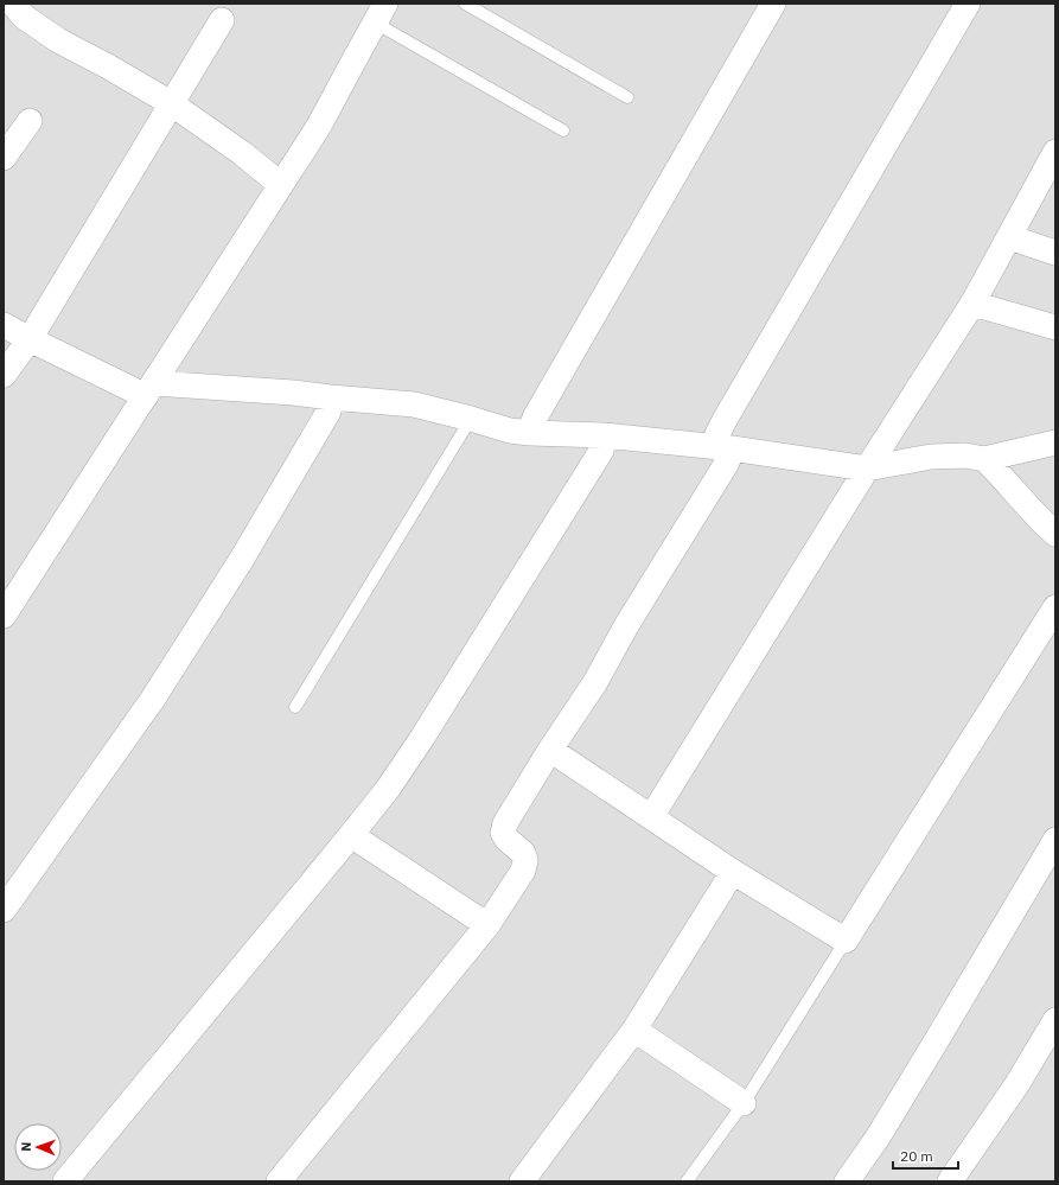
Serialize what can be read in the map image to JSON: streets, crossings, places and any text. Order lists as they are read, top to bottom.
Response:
{
  "scale_bar": "20 m",
  "north": "left"
}
